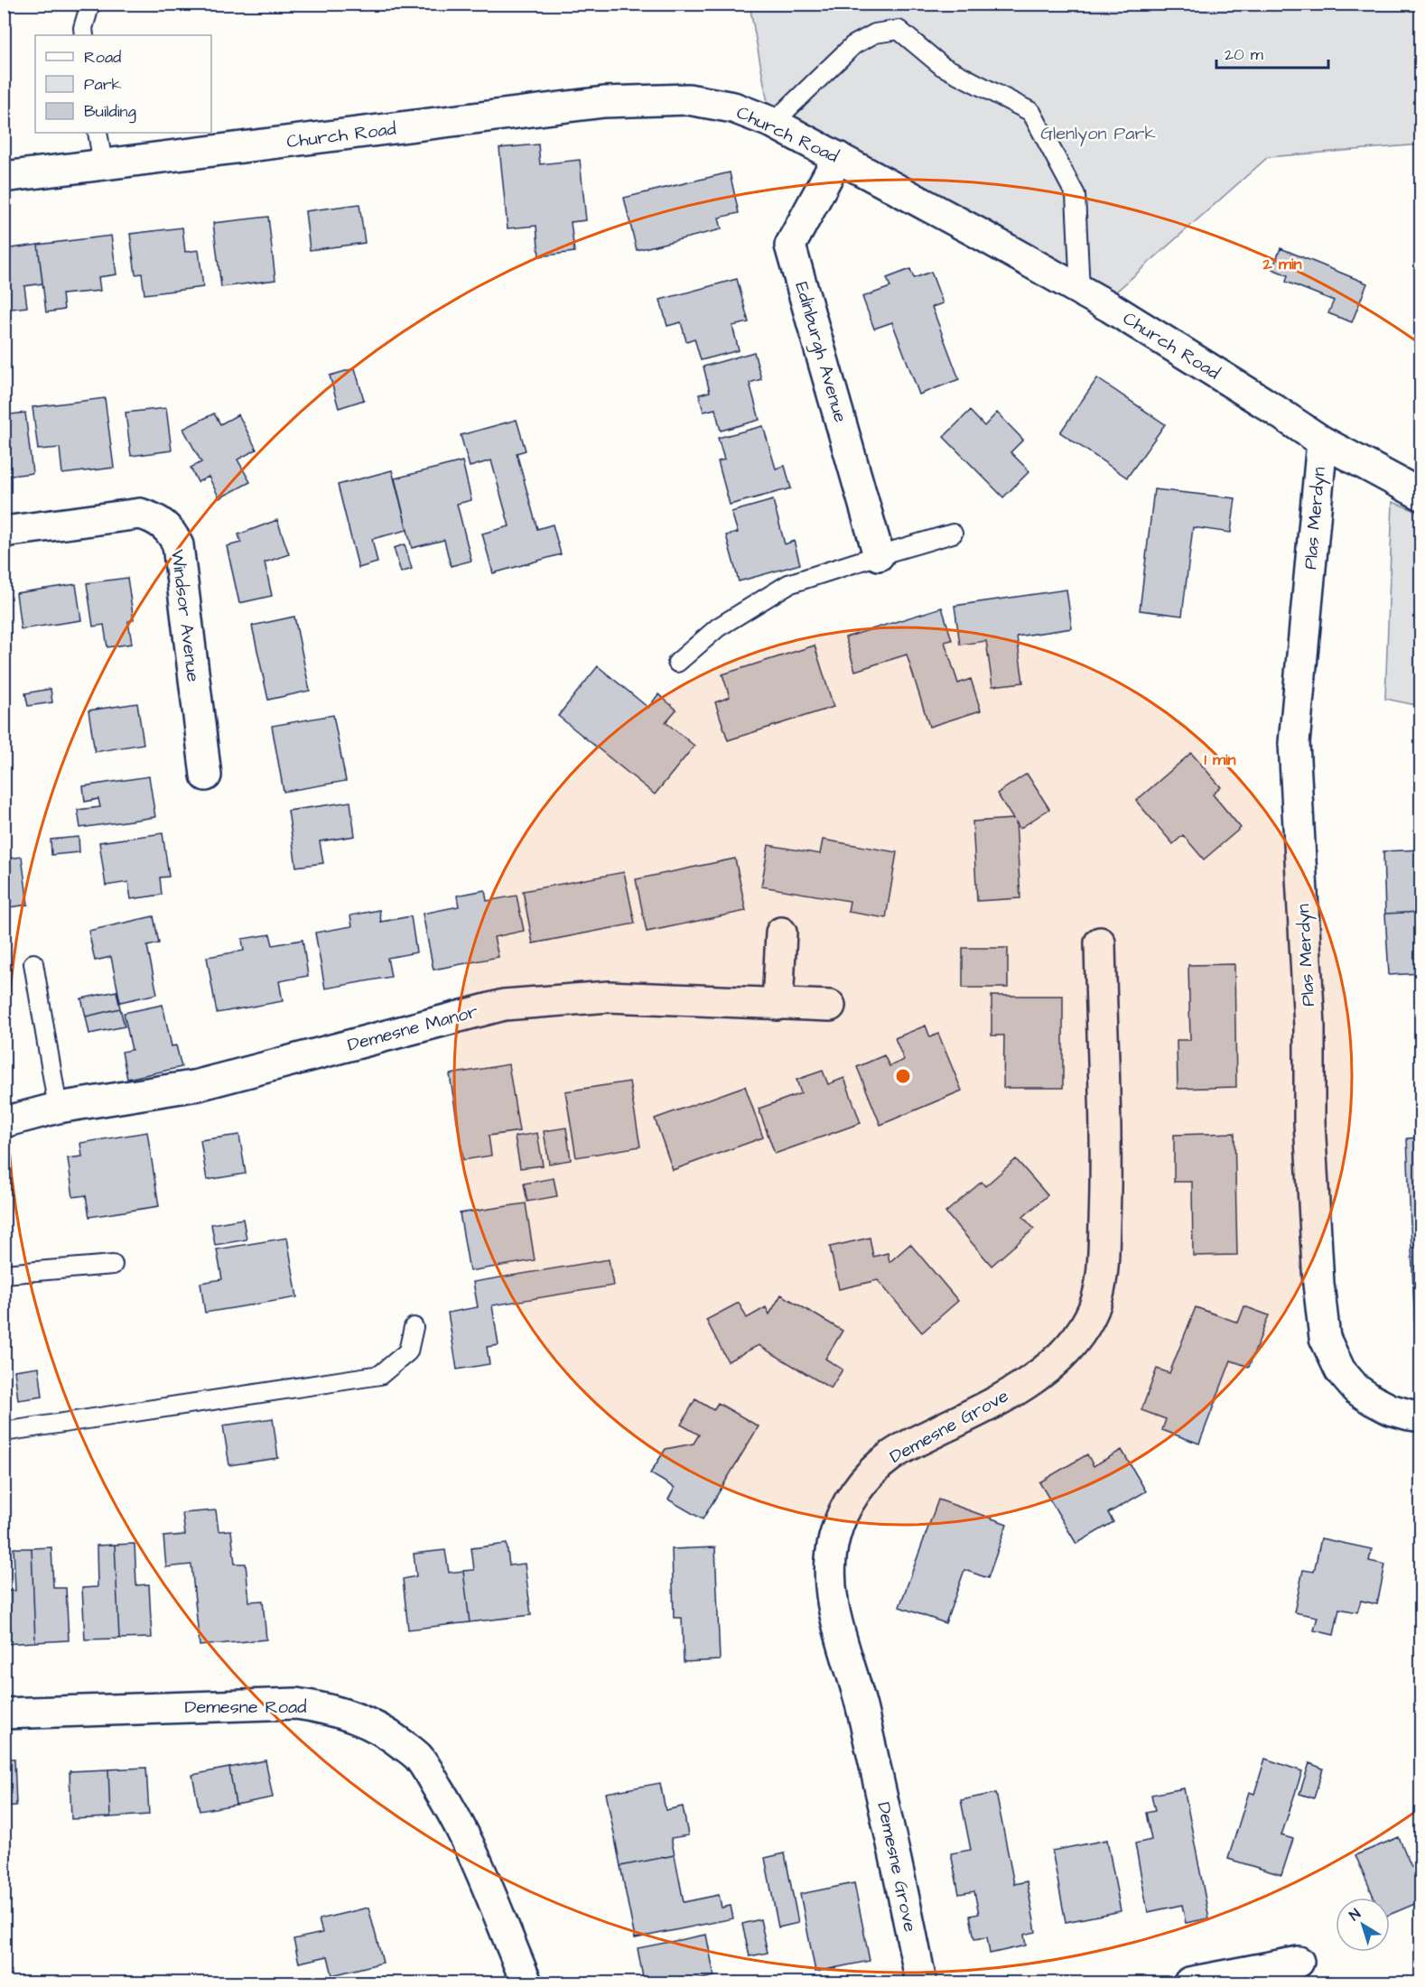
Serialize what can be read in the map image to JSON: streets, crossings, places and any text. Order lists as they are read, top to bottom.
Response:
{
  "streets": {
    "street": [
      "Church Road",
      "Edinburgh Avenue",
      "Plas Merdyn",
      "Windsor Avenue",
      "Demesne Manor",
      "Demesne Grove",
      "Demesne Road"
    ]
  },
  "crossings": [
    ["Church Road", "Edinburgh Avenue"],
    ["Church Road", "Plas Merdyn"]
  ],
  "parks": ["Glenlyon Park"],
  "legend": ["Road", "Park", "Building"],
  "scale_bar": "20 m",
  "north": "top left",
  "rings": ["2 min", "1 min"]
}
